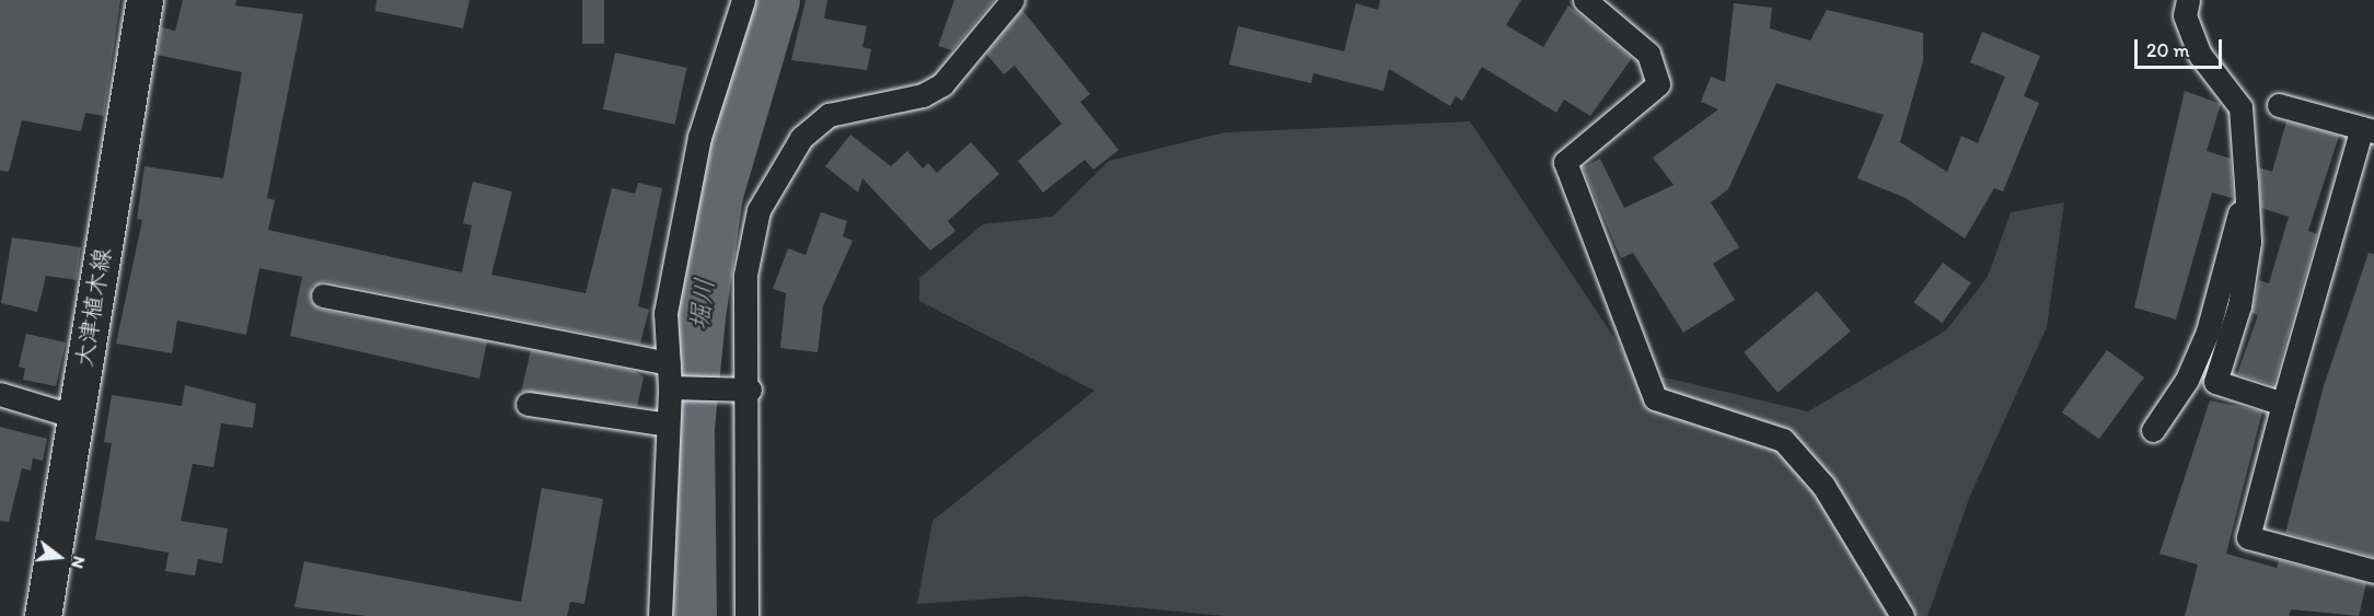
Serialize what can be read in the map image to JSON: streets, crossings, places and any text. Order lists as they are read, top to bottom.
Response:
{
  "streets": {
    "main road": ["大津植木線"]
  },
  "water": ["堀川"],
  "scale_bar": "20 m",
  "north": "right"
}
